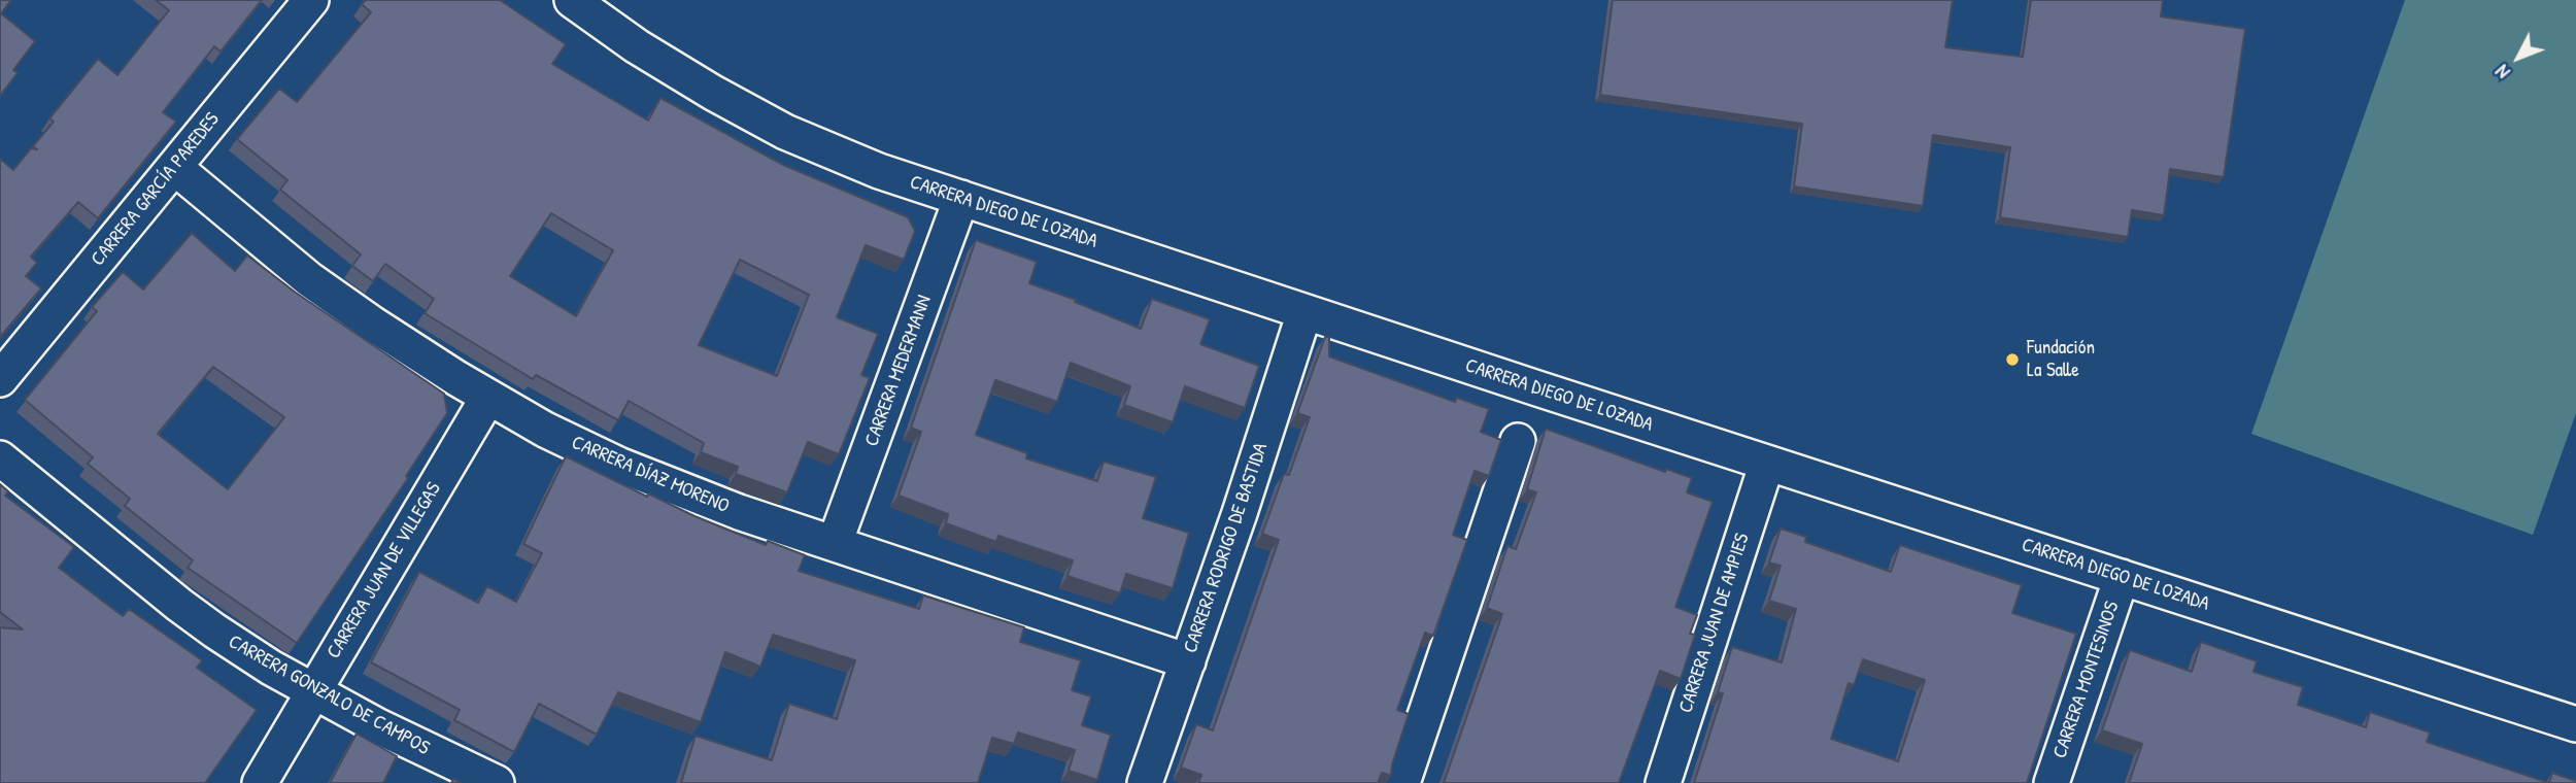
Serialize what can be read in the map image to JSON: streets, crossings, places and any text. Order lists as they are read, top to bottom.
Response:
{
  "streets": {
    "street": [
      "CARRERA GARCÍA PAREDES",
      "CARRERA DIEGO DE LOZADA",
      "CARRERA MEDERMANN",
      "CARRERA DÍAZ MORENO",
      "CARRERA RODRIGO DE BASTIDA",
      "CARRERA JUAN DE VILLEGAS",
      "CARRERA JUAN DE AMPIES",
      "CARRERA MONTESINOS",
      "CARRERA GONZALO DE CAMPOS"
    ]
  },
  "crossings": [
    ["CARRERA GARCÍA PAREDES", "CARRERA DÍAZ MORENO"],
    ["CARRERA DIEGO DE LOZADA", "CARRERA MEDERMANN"],
    ["CARRERA DIEGO DE LOZADA", "CARRERA RODRIGO DE BASTIDA"],
    ["CARRERA DIEGO DE LOZADA", "CARRERA JUAN DE AMPIES"],
    ["CARRERA DIEGO DE LOZADA", "CARRERA MONTESINOS"],
    ["CARRERA MEDERMANN", "CARRERA DÍAZ MORENO"],
    ["CARRERA DÍAZ MORENO", "CARRERA RODRIGO DE BASTIDA"],
    ["CARRERA DÍAZ MORENO", "CARRERA JUAN DE VILLEGAS"],
    ["CARRERA JUAN DE VILLEGAS", "CARRERA GONZALO DE CAMPOS"]
  ],
  "places": ["Fundación La Salle"],
  "north": "bottom left"
}
